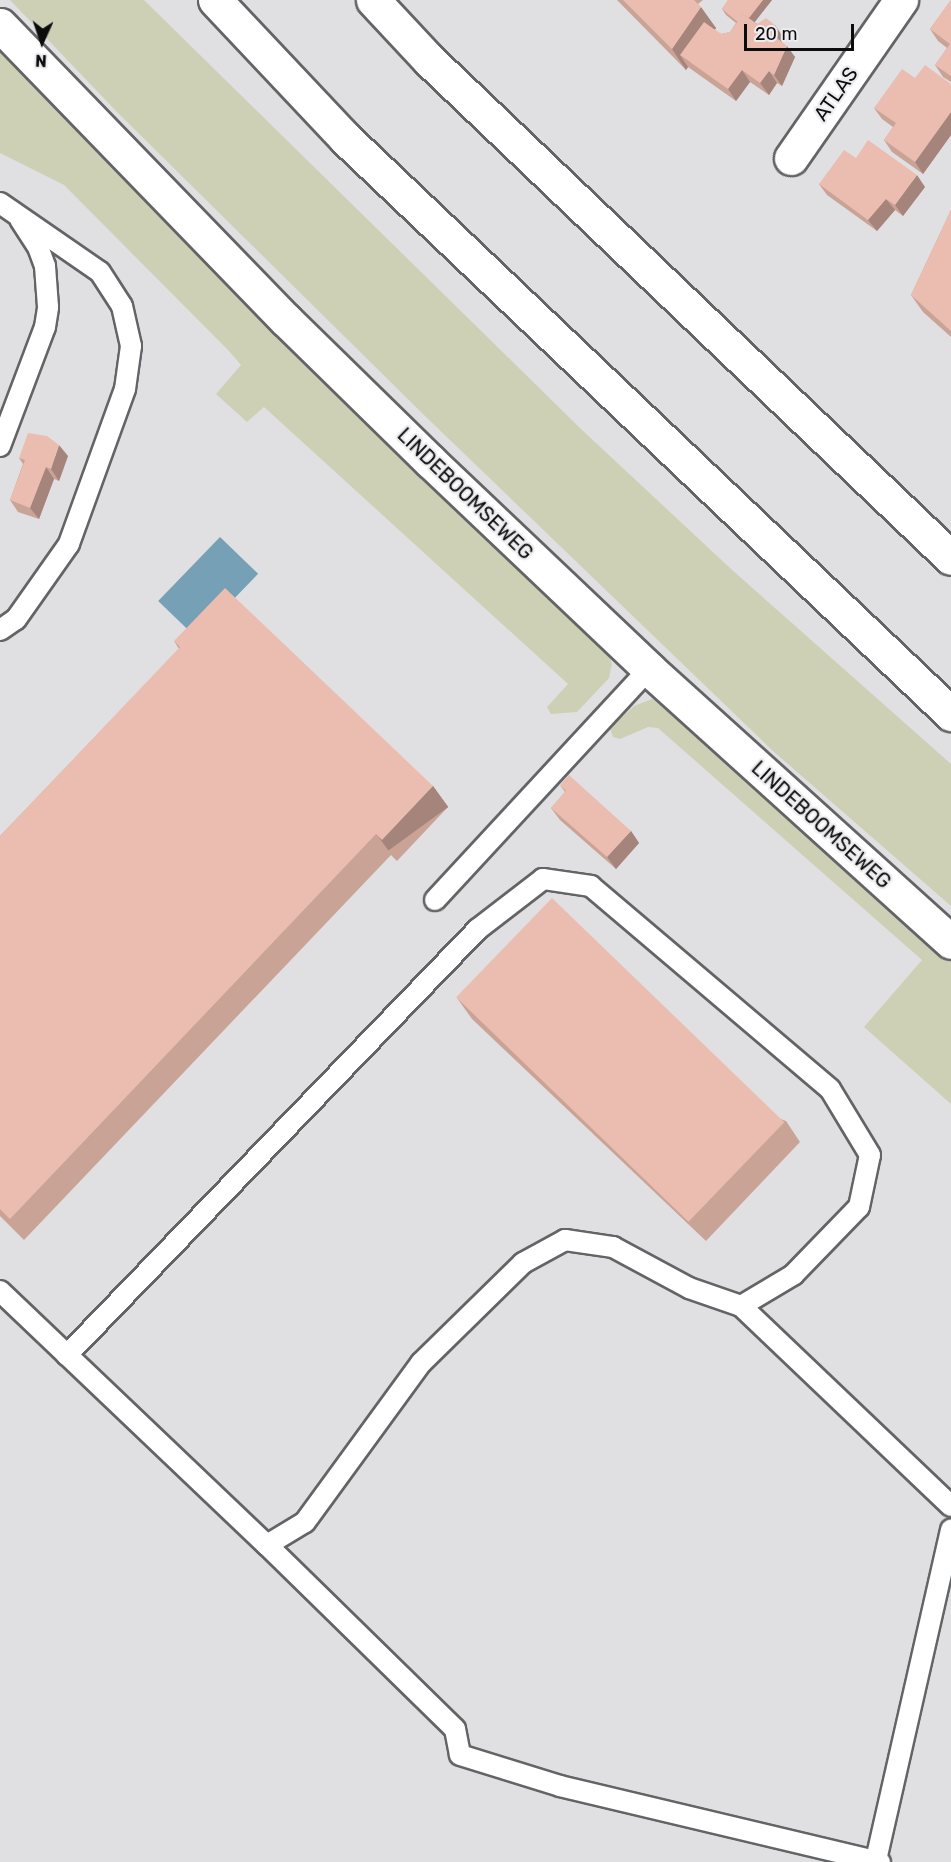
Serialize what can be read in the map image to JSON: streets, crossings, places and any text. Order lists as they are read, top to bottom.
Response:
{
  "streets": {
    "main road": ["ATLAS", "LINDEBOOMSEWEG"]
  },
  "scale_bar": "20 m",
  "north": "bottom"
}
